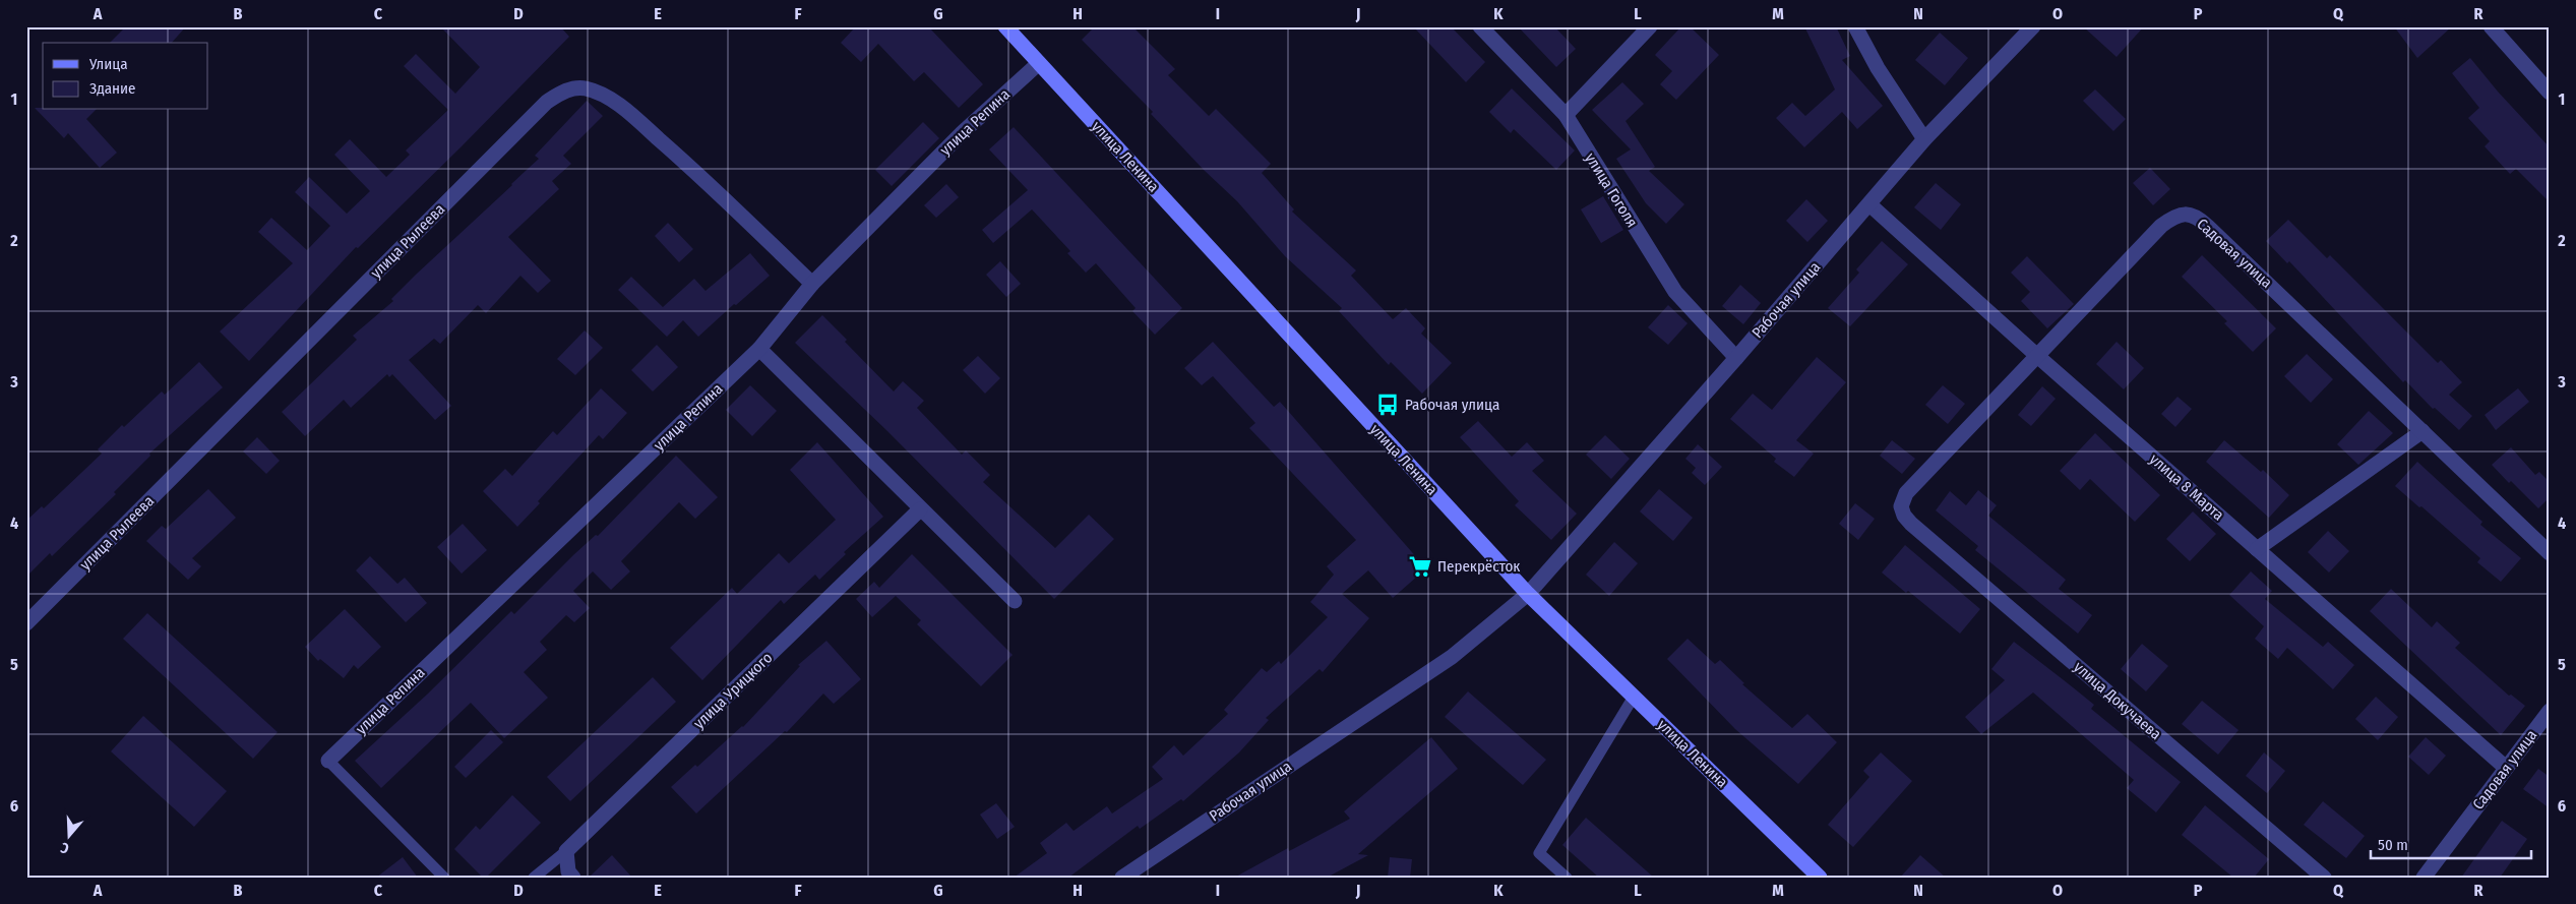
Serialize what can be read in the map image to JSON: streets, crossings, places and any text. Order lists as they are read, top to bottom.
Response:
{
  "streets": {
    "street": [
      "улица Репина",
      "улица Ленина",
      "улица Гоголя",
      "улица Рылеева",
      "Садовая улица",
      "Рабочая улица",
      "улица 8 Марта",
      "улица Урицкого",
      "улица Докучаева"
    ]
  },
  "crossings": [
    ["улица Репина", "улица Ленина"],
    ["улица Репина", "улица Рылеева"],
    ["улица Ленина", "Рабочая улица"],
    ["улица Гоголя", "Рабочая улица"],
    ["Садовая улица", "улица 8 Марта"],
    ["Садовая улица", "улица Докучаева"],
    ["Рабочая улица", "улица 8 Марта"]
  ],
  "places": {
    "bus stop": ["Рабочая улица"],
    "supermarket": ["Перекрёсток"]
  },
  "legend": ["Улица", "Здание"],
  "scale_bar": "50 m",
  "north": "bottom",
  "grid": {
    "columns": [
      "A",
      "B",
      "C",
      "D",
      "E",
      "F",
      "G",
      "H",
      "I",
      "J",
      "K",
      "L",
      "M",
      "N",
      "O",
      "P",
      "Q",
      "R"
    ],
    "rows": [
      "1",
      "2",
      "3",
      "4",
      "5",
      "6"
    ]
  }
}
